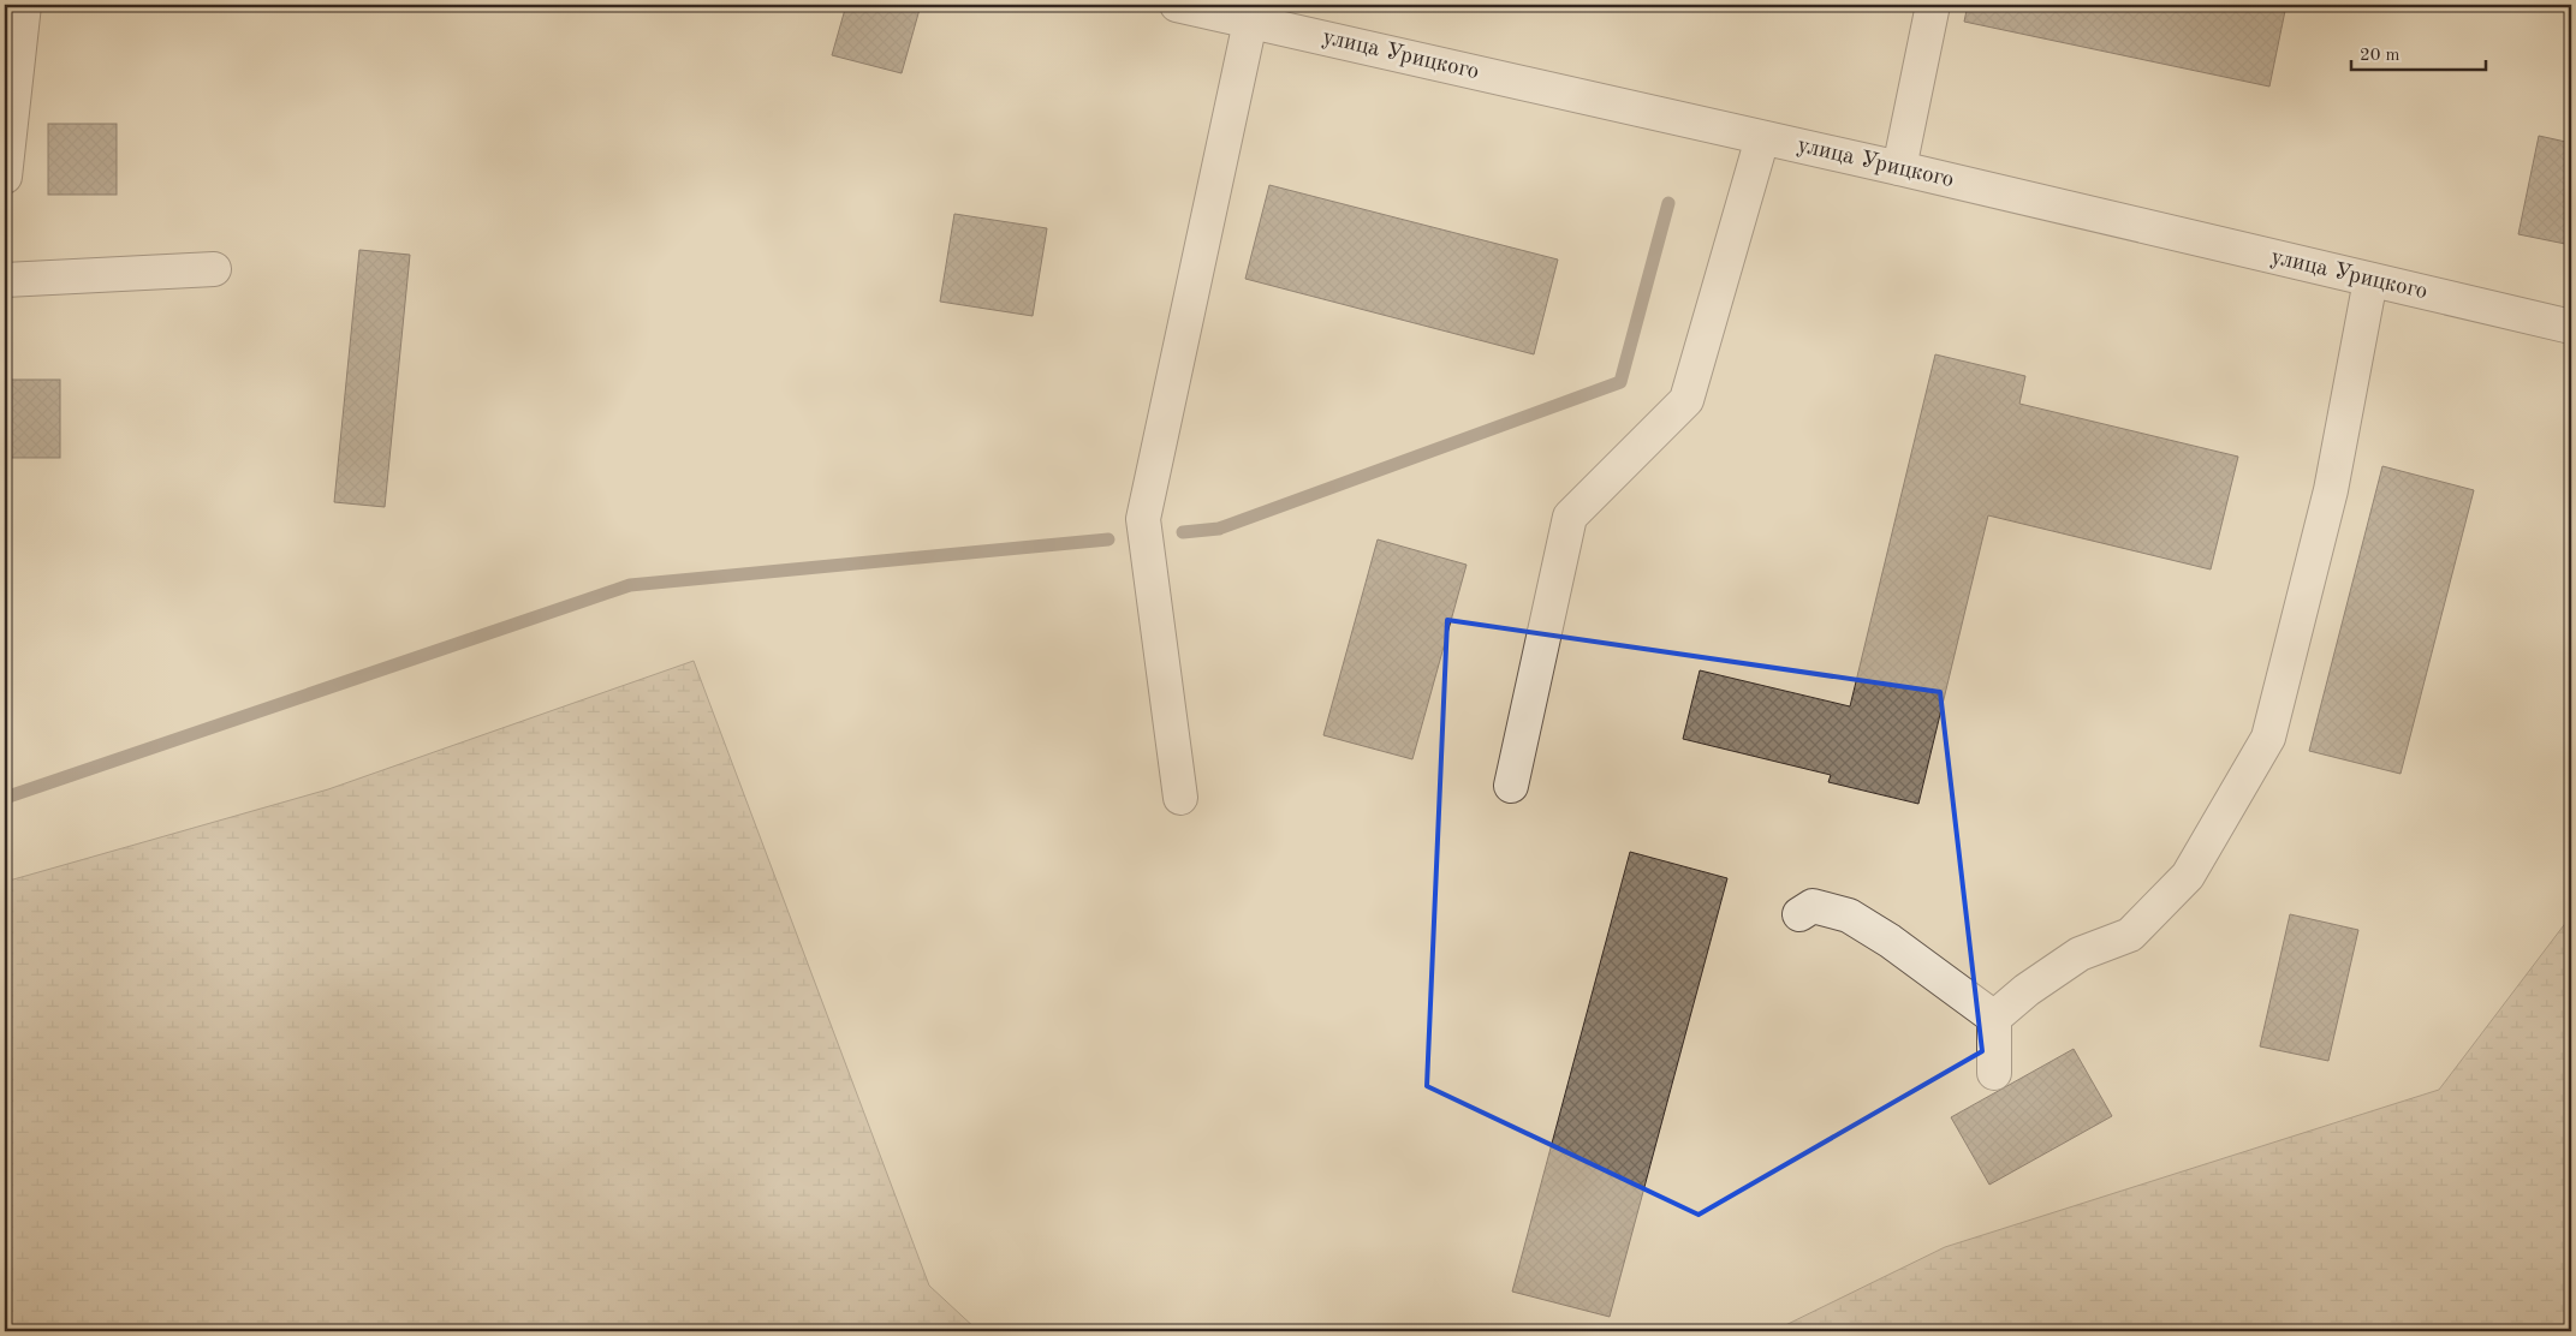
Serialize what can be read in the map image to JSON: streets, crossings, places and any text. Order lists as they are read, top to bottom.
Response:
{
  "streets": {
    "street": ["улица Урицкого"]
  },
  "scale_bar": "20 m"
}
